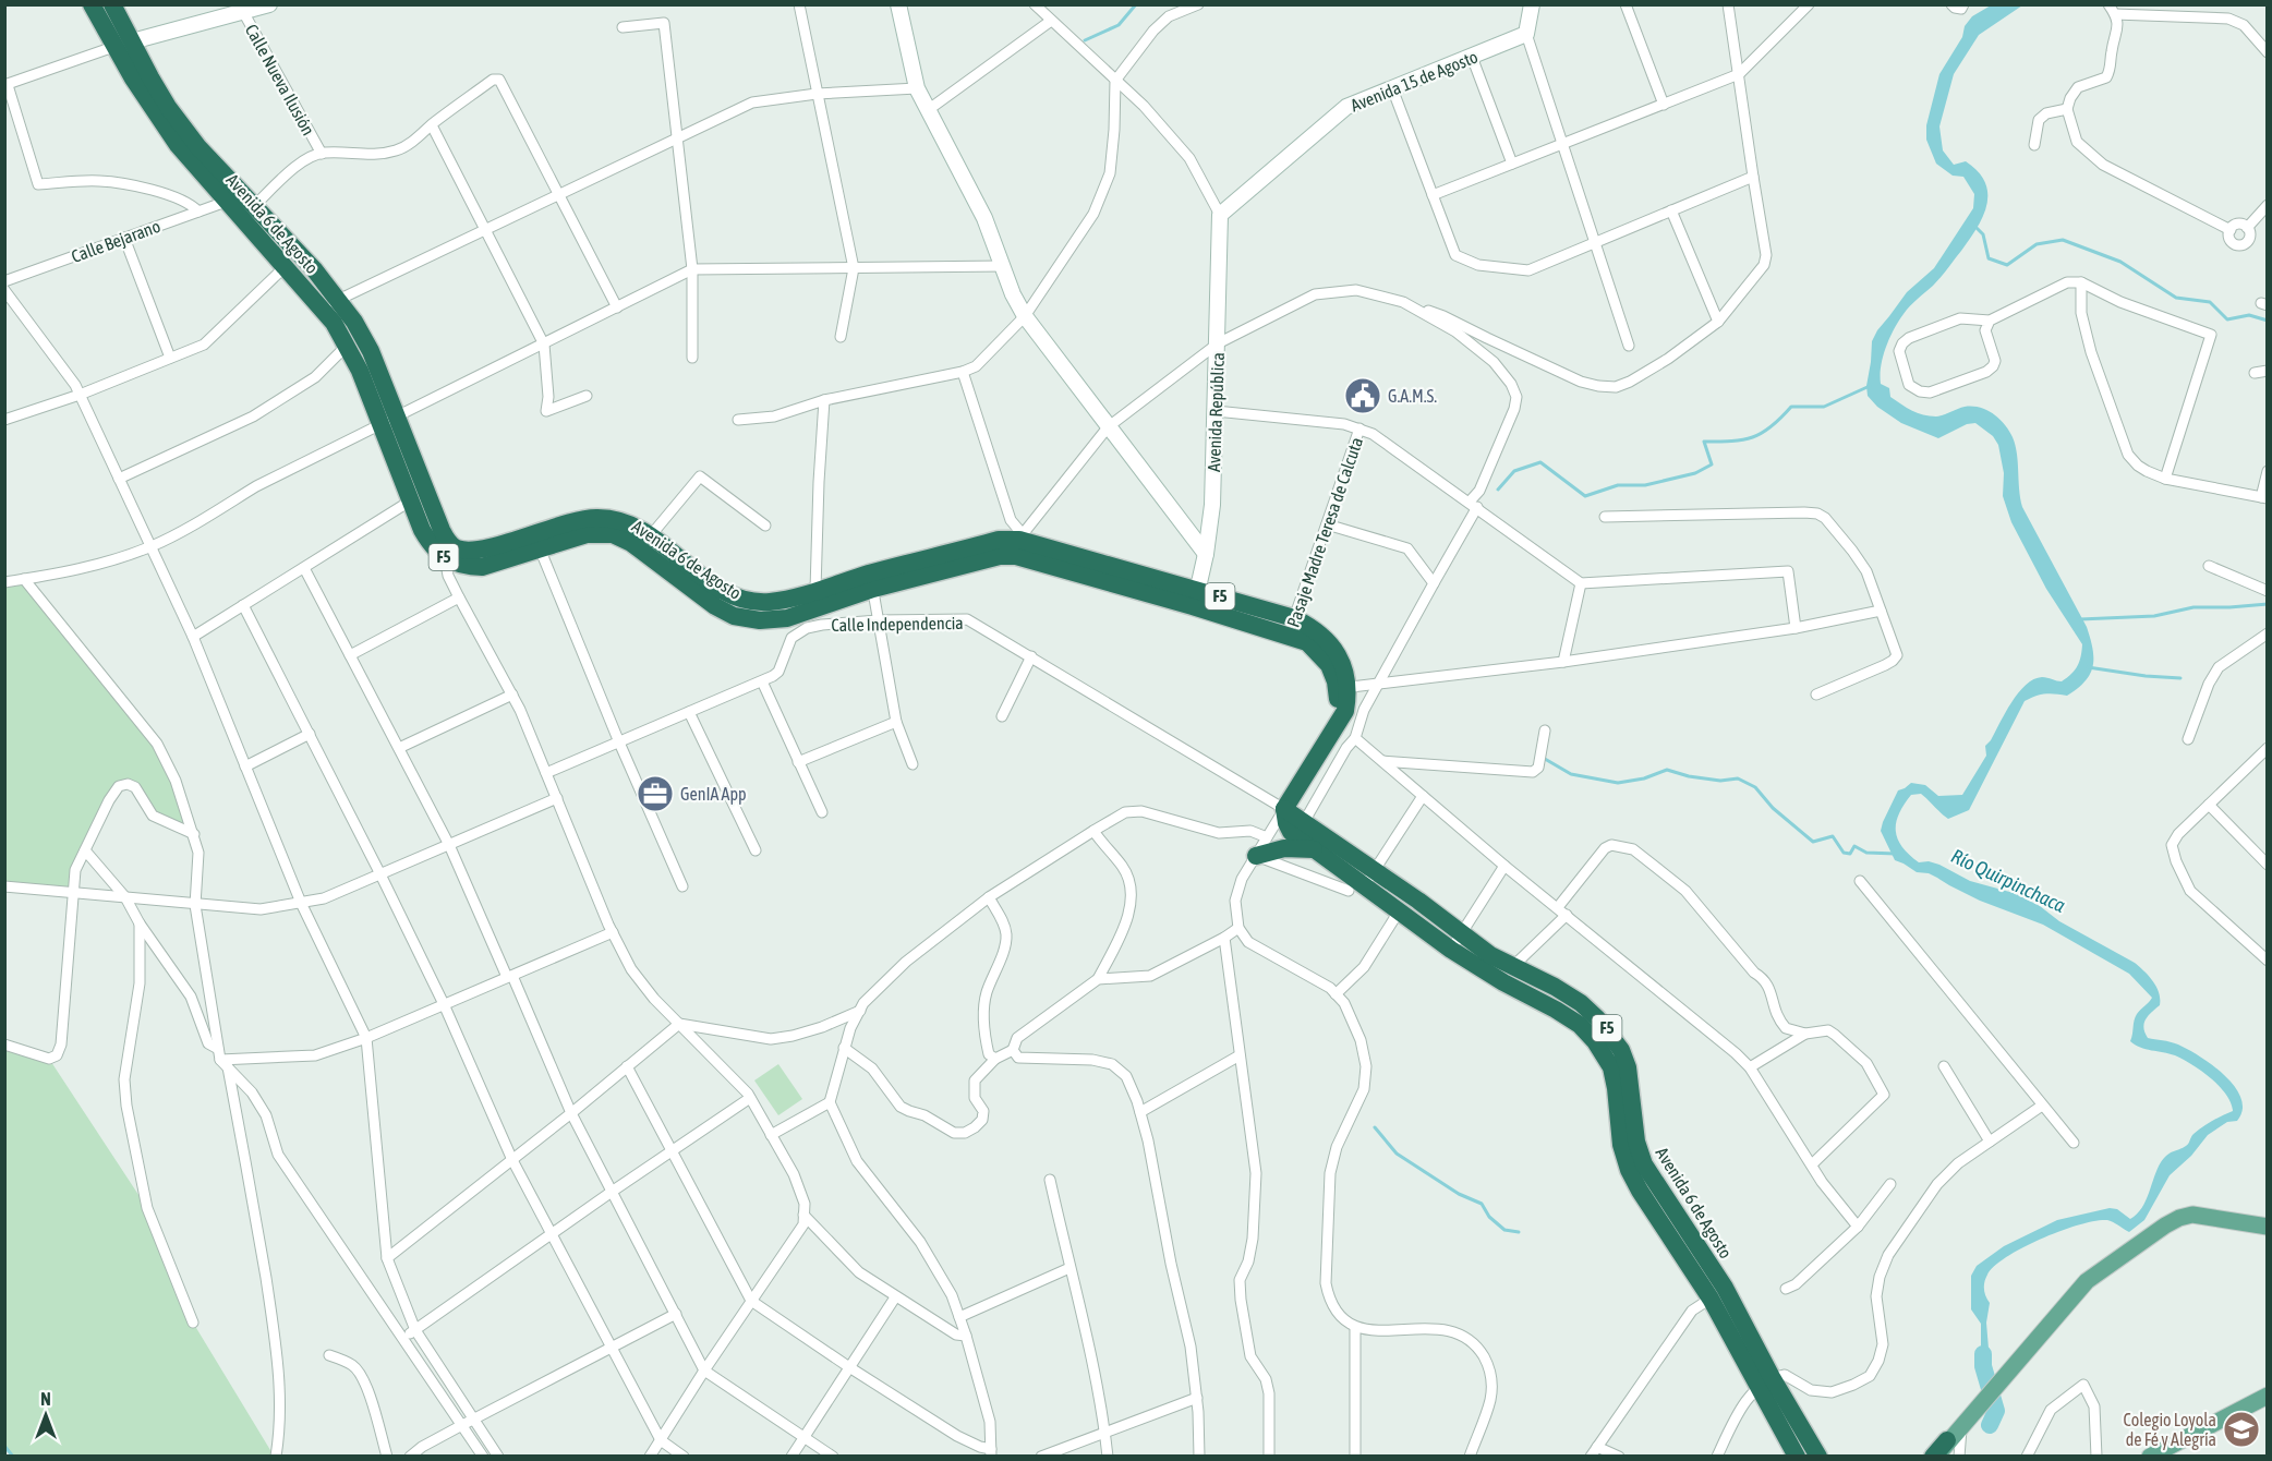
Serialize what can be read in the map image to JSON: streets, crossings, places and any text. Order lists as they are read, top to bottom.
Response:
{
  "streets": {
    "highway": ["Avenida 6 de Agosto", "F5"],
    "street": [
      "Calle Nueva Ilusión",
      "Avenida 15 de Agosto",
      "Calle Bejarano",
      "Avenida República",
      "Pasaje Madre Teresa de Calcuta",
      "Calle Independencia"
    ]
  },
  "crossings": [
    ["Avenida 15 de Agosto", "Avenida República"],
    ["Avenida 6 de Agosto", "Calle Bejarano"],
    ["Avenida 6 de Agosto", "Avenida República"],
    ["Avenida 6 de Agosto", "Pasaje Madre Teresa de Calcuta"],
    ["Avenida 6 de Agosto", "Calle Independencia"]
  ],
  "water": ["Río Quirpinchaca"],
  "places": {
    "public building": ["G.A.M.S."],
    "office": ["GenIA App"],
    "school or university": ["Colegio Loyola de Fé y Alegría"]
  },
  "north": "top"
}
